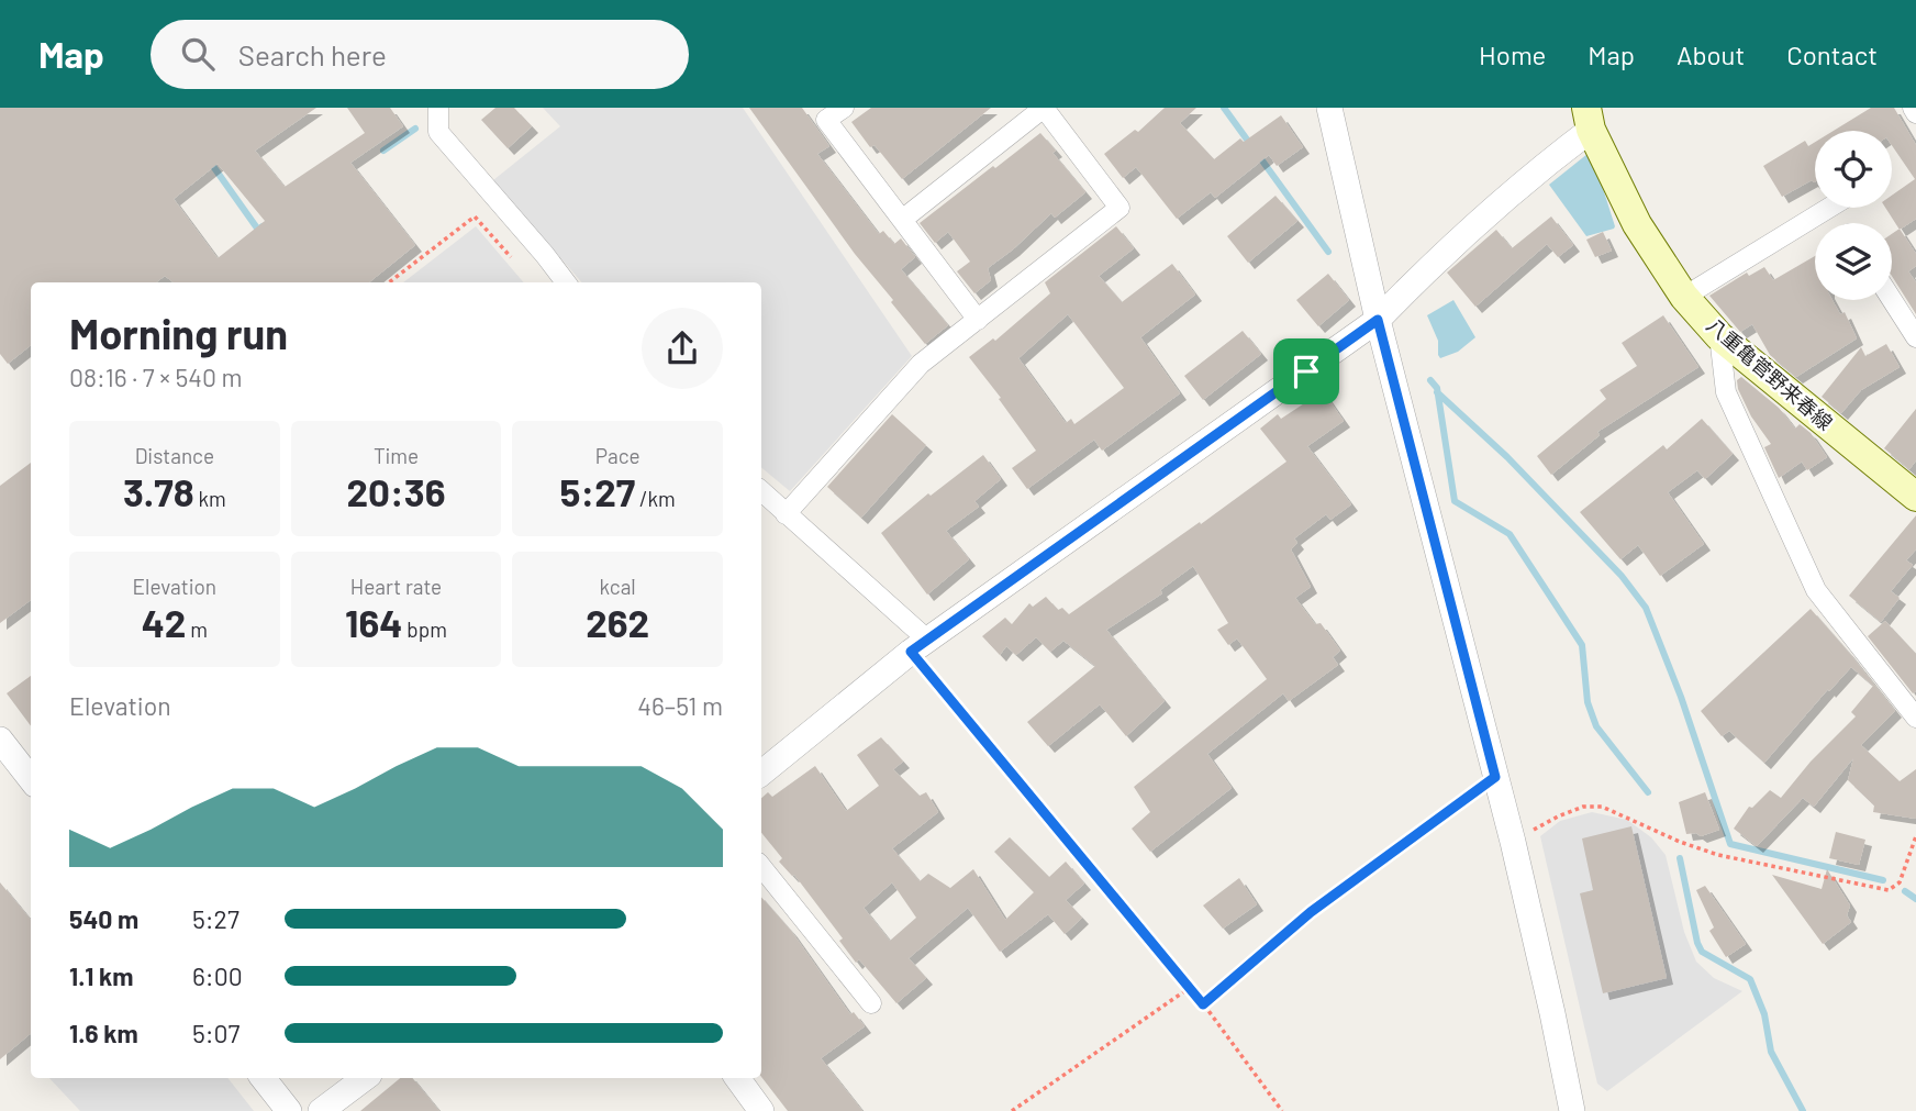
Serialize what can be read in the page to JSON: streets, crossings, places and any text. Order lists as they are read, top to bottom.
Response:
{
  "streets": {
    "main road": ["八重亀菅野来春線"]
  },
  "page": {
    "header": "Map",
    "search": "Search here",
    "nav": [
      "Home",
      "Map",
      "About",
      "Contact"
    ],
    "heading": ["Morning run", "08:16 · 7 × 540 m"],
    "stats": [
      ["Distance", "3.78 km"],
      ["Time", "20:36"],
      ["Pace", "5:27 /km"],
      ["Elevation", "42 m"],
      ["Heart rate", "164 bpm"],
      ["kcal", "262"]
    ],
    "chart": ["Elevation", "46–51 m"],
    "list": [
      {
        "name": "540 m",
        "note": "5:27"
      },
      {
        "name": "1.1 km",
        "note": "6:00"
      },
      {
        "name": "1.6 km",
        "note": "5:07"
      }
    ]
  }
}
